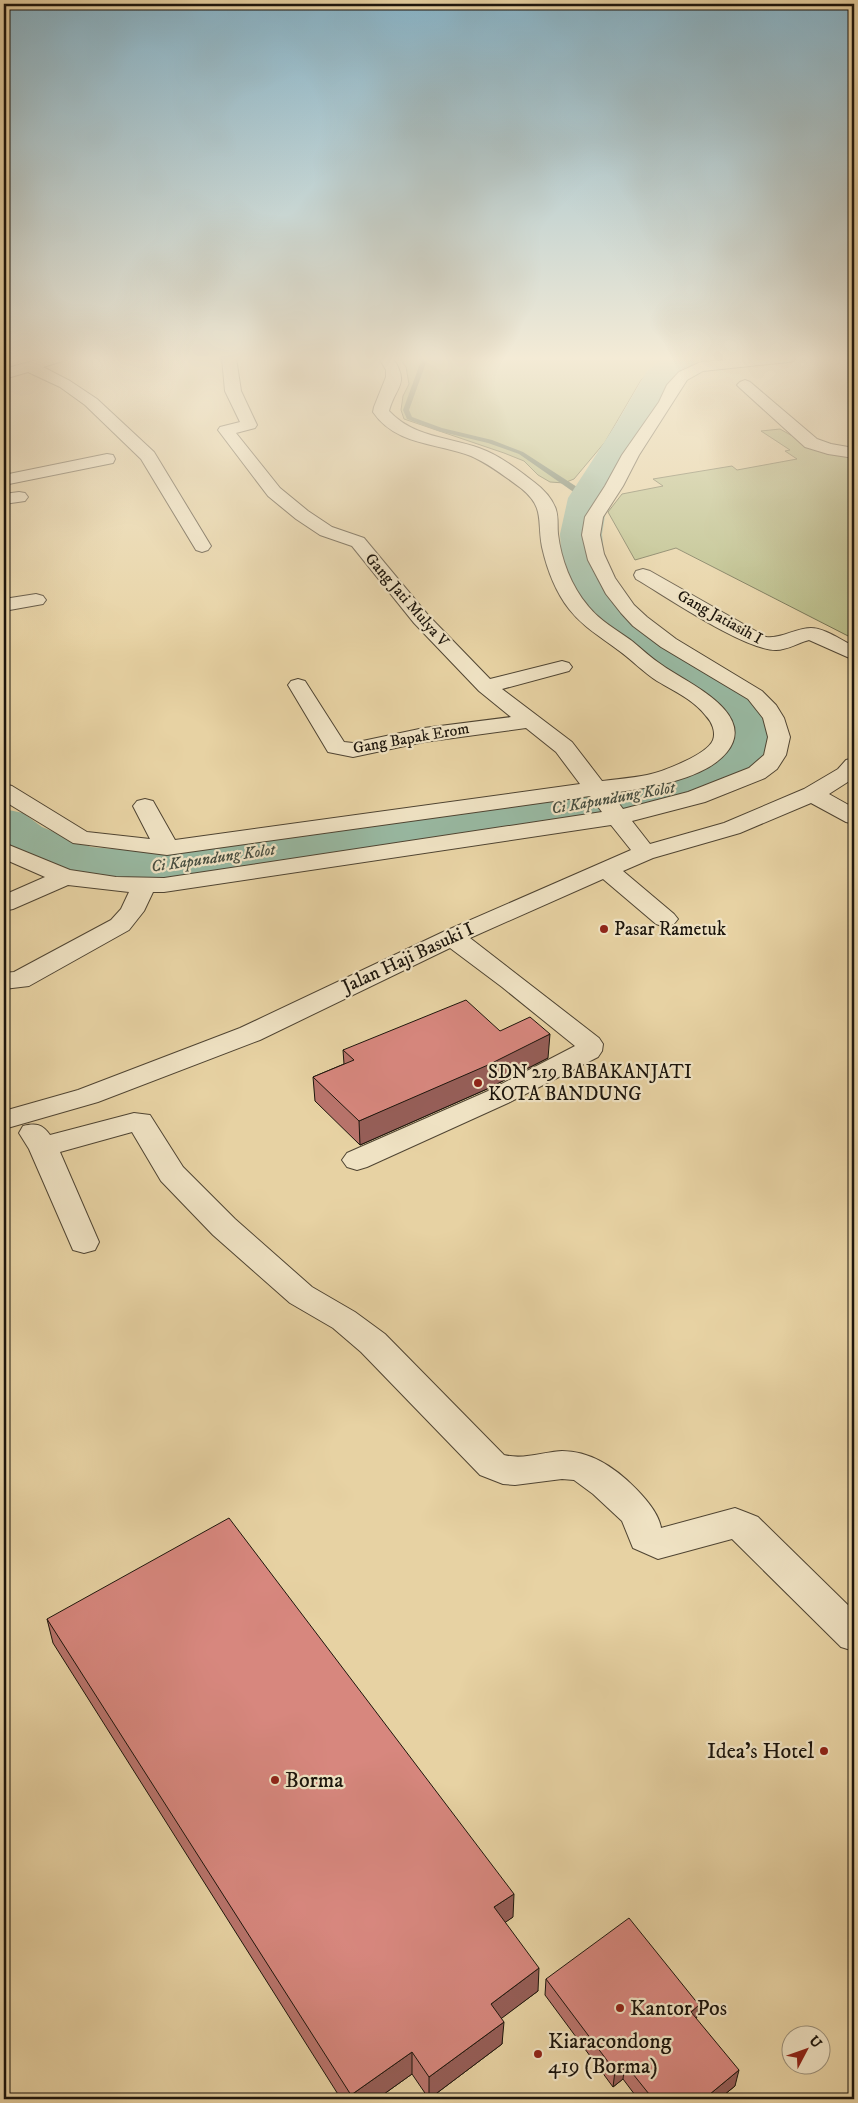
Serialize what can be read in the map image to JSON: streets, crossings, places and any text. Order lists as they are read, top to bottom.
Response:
{
  "streets": {
    "street": [
      "Gang Jati Mulya V",
      "Gang Jatiasih I",
      "Gang Bapak Erom",
      "Jalan Haji Basuki I"
    ]
  },
  "crossings": [
    ["Gang Jati Mulya V", "Gang Bapak Erom"],
    ["Gang Jati Mulya V", "Jalan Haji Basuki I"]
  ],
  "water": ["Ci Kapundung Kolot"],
  "places": [
    "Pasar Rametuk",
    "SDN 219 BABAKANJATI KOTA BANDUNG",
    "Idea's Hotel",
    "Borma",
    "Kantor Pos",
    "Kiaracondong 419 (Borma)"
  ],
  "north": "top right"
}
